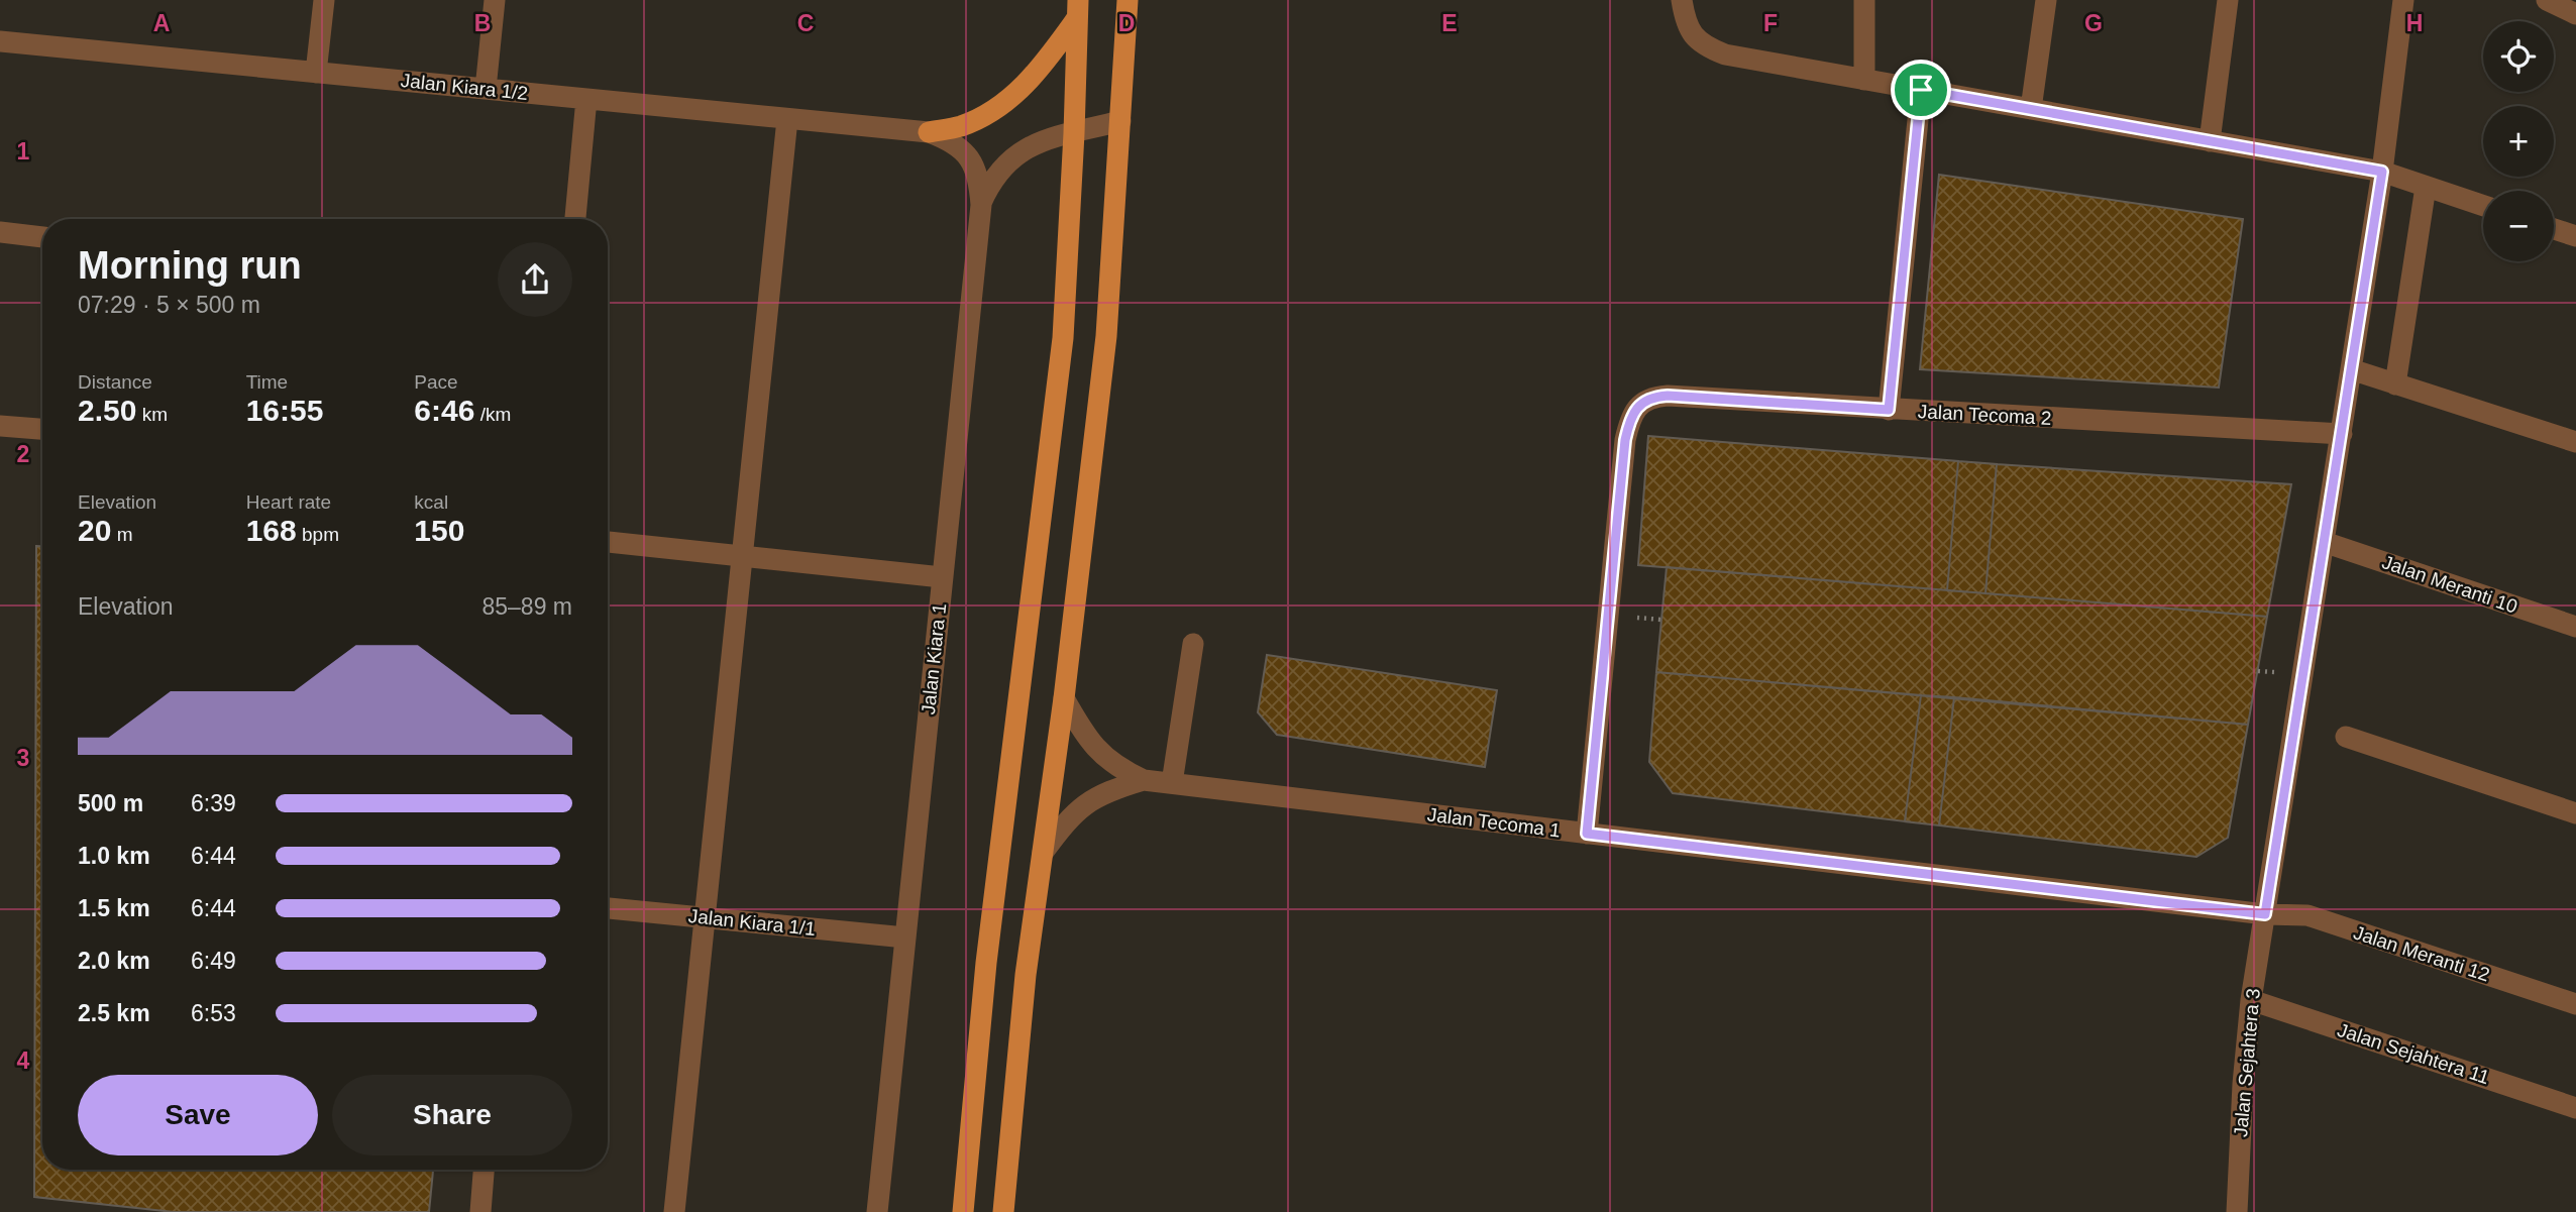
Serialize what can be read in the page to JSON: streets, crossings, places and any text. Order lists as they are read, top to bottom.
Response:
{
  "streets": {
    "street": [
      "Jalan Kiara 1/2",
      "Jalan Tecoma 2",
      "Jalan Meranti 10",
      "Jalan Kiara 1",
      "Jalan Tecoma 1",
      "Jalan Kiara 1/1",
      "Jalan Meranti 12",
      "Jalan Sejahtera 11",
      "Jalan Sejahtera 3"
    ]
  },
  "crossings": [
    ["Jalan Kiara 1/2", "Jalan Kiara 1"],
    ["Jalan Tecoma 2", "Jalan Tecoma 1"],
    ["Jalan Tecoma 2", "Jalan Sejahtera 3"],
    ["Jalan Meranti 10", "Jalan Sejahtera 3"],
    ["Jalan Kiara 1", "Jalan Kiara 1/1"],
    ["Jalan Tecoma 1", "Jalan Meranti 12"],
    ["Jalan Tecoma 1", "Jalan Sejahtera 3"],
    ["Jalan Meranti 12", "Jalan Sejahtera 3"],
    ["Jalan Sejahtera 11", "Jalan Sejahtera 3"]
  ],
  "page": {
    "map_buttons": ["+", "−"],
    "heading": ["Morning run", "07:29 · 5 × 500 m"],
    "stats": [
      ["Distance", "2.50 km"],
      ["Time", "16:55"],
      ["Pace", "6:46 /km"],
      ["Elevation", "20 m"],
      ["Heart rate", "168 bpm"],
      ["kcal", "150"]
    ],
    "chart": ["Elevation", "85–89 m"],
    "list": [
      {
        "name": "500 m",
        "note": "6:39"
      },
      {
        "name": "1.0 km",
        "note": "6:44"
      },
      {
        "name": "1.5 km",
        "note": "6:44"
      },
      {
        "name": "2.0 km",
        "note": "6:49"
      },
      {
        "name": "2.5 km",
        "note": "6:53"
      }
    ],
    "buttons": ["Save", "Share"]
  },
  "grid": {
    "columns": [
      "A",
      "B",
      "C",
      "D",
      "E",
      "F",
      "G",
      "H"
    ],
    "rows": [
      "1",
      "2",
      "3",
      "4"
    ]
  }
}
